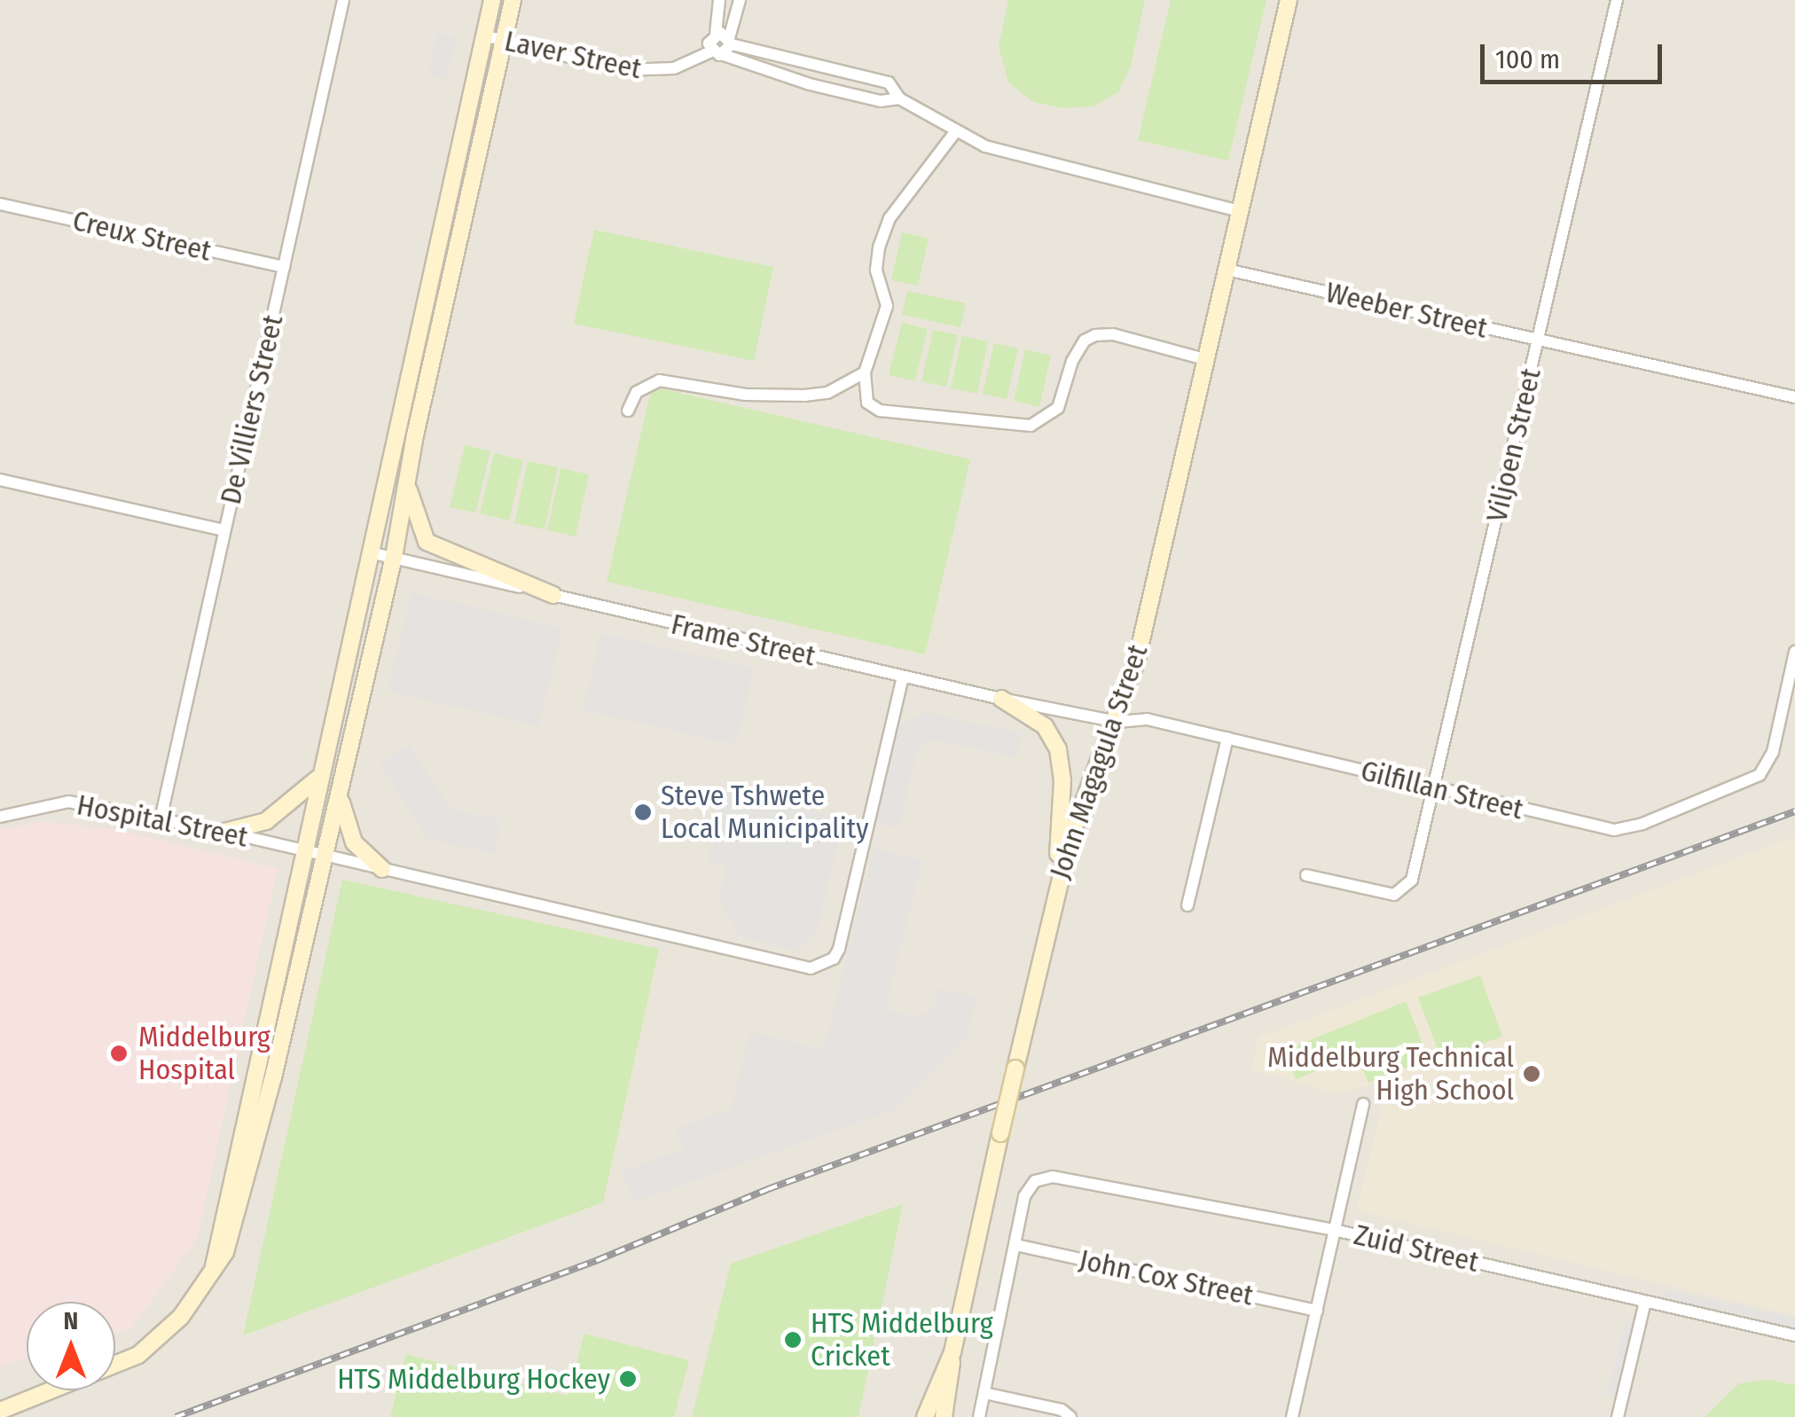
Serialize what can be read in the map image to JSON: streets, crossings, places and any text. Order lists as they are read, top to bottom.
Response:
{
  "streets": {
    "main road": ["John Magagula Street"],
    "street": [
      "Laver Street",
      "Creux Street",
      "Weeber Street",
      "De Villiers Street",
      "Viljoen Street",
      "Frame Street",
      "Gilfillan Street",
      "Hospital Street",
      "Zuid Street",
      "John Cox Street"
    ]
  },
  "crossings": [
    ["Creux Street", "De Villiers Street"],
    ["Weeber Street", "Viljoen Street"],
    ["Weeber Street", "John Magagula Street"],
    ["De Villiers Street", "Hospital Street"],
    ["Viljoen Street", "Gilfillan Street"],
    ["Frame Street", "John Magagula Street"],
    ["Frame Street", "Gilfillan Street"],
    ["Frame Street", "Hospital Street"],
    ["John Magagula Street", "Gilfillan Street"],
    ["Zuid Street", "John Cox Street"]
  ],
  "places": [
    "Steve Tshwete Local Municipality",
    "Middelburg Hospital",
    "Middelburg Technical High School",
    "HTS Middelburg Cricket",
    "HTS Middelburg Hockey"
  ],
  "scale_bar": "100 m",
  "north": "top"
}
